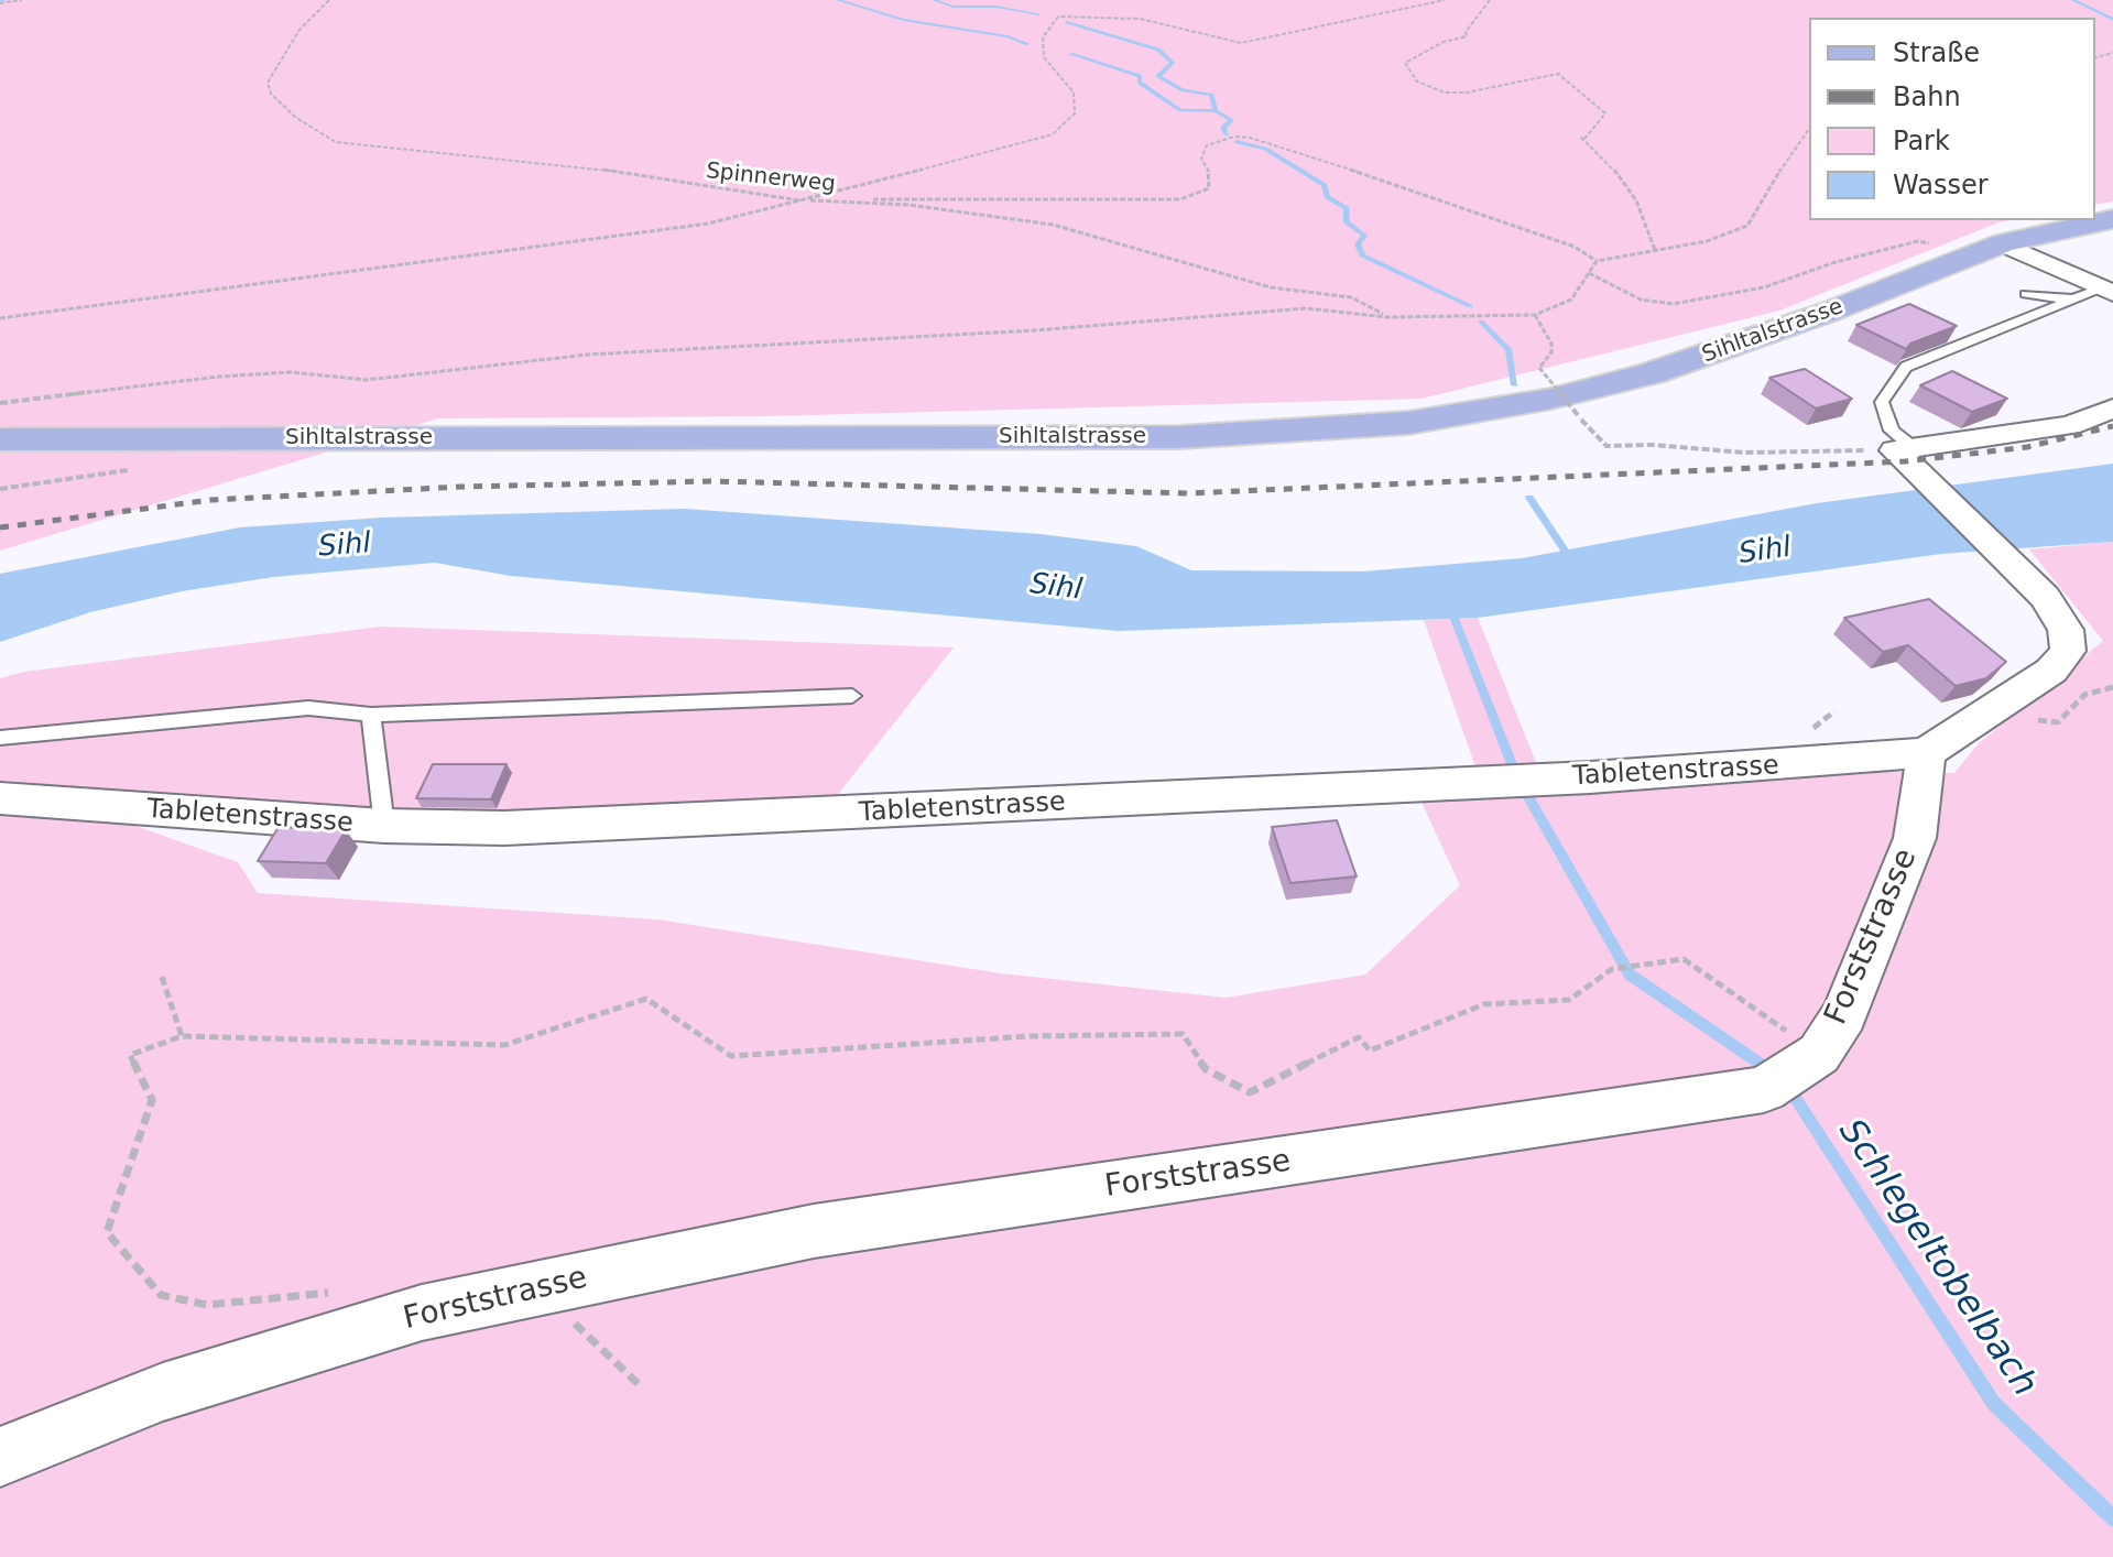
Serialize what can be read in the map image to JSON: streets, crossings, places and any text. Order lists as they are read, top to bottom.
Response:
{
  "streets": {
    "main road": ["Sihltalstrasse"],
    "street": ["Tabletenstrasse", "Forststrasse"],
    "path": ["Spinnerweg"]
  },
  "crossings": [
    ["Tabletenstrasse", "Forststrasse"]
  ],
  "water": ["Sihl", "Schlegeltobelbach"],
  "legend": [
    "Straße",
    "Bahn",
    "Park",
    "Wasser"
  ]
}
